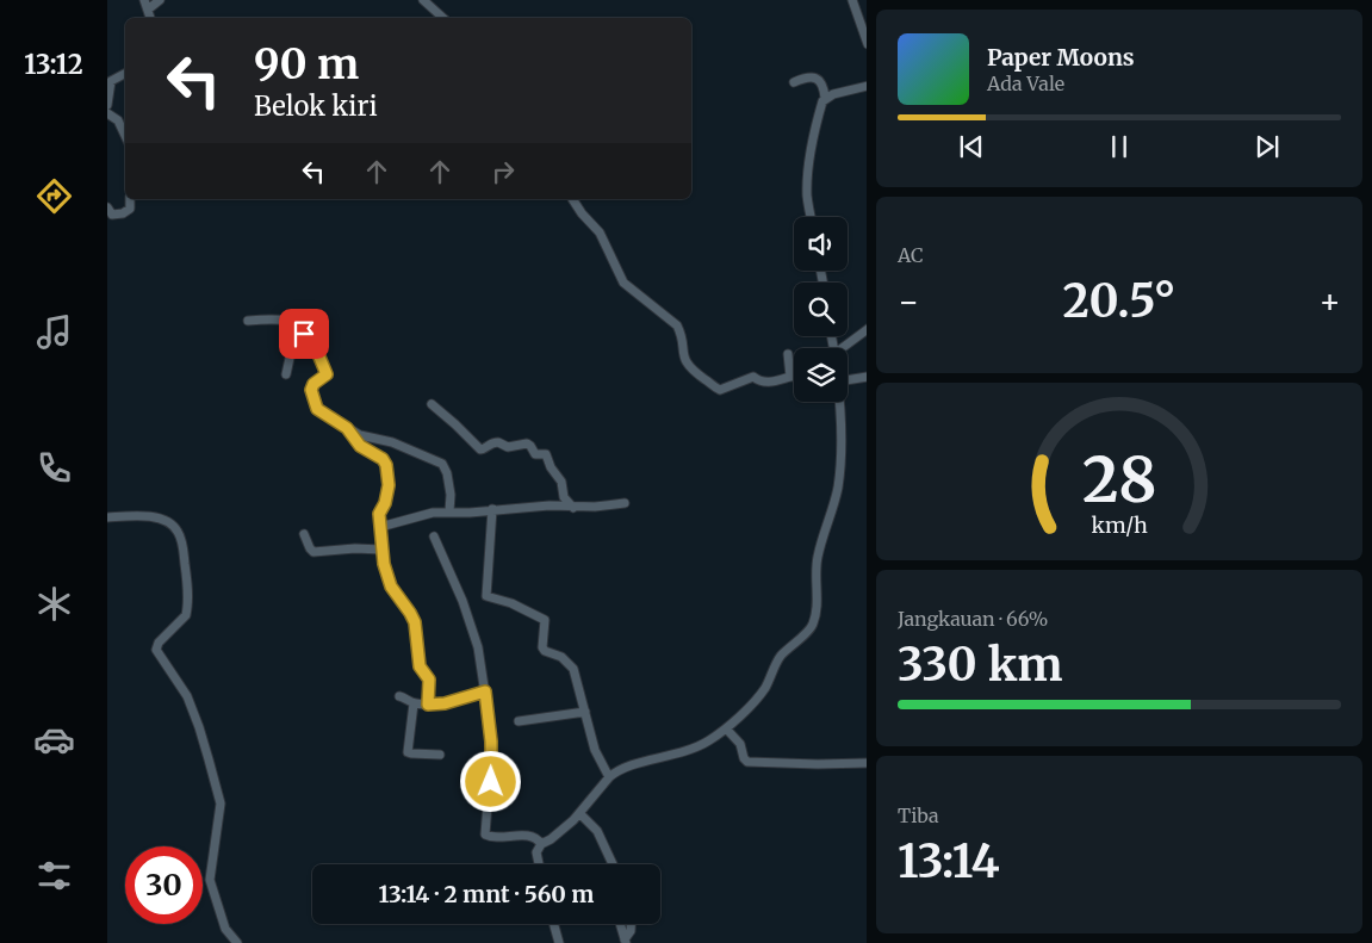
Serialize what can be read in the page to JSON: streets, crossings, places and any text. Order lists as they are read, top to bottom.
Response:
{
  "page": {
    "tabs": "13:12",
    "turn": ["90 m", "Belok kiri"],
    "song": ["Paper Moons", "Ada Vale"],
    "tile": [
      "AC",
      ["Jangkauan · 66%", "330 km"],
      ["Tiba", "13:14"]
    ],
    "heat": ["−", "20.5°", "+"],
    "limit": "30",
    "trip": "13:14 · 2 mnt · 560 m",
    "gauge": ["28", "km/h"]
  }
}
